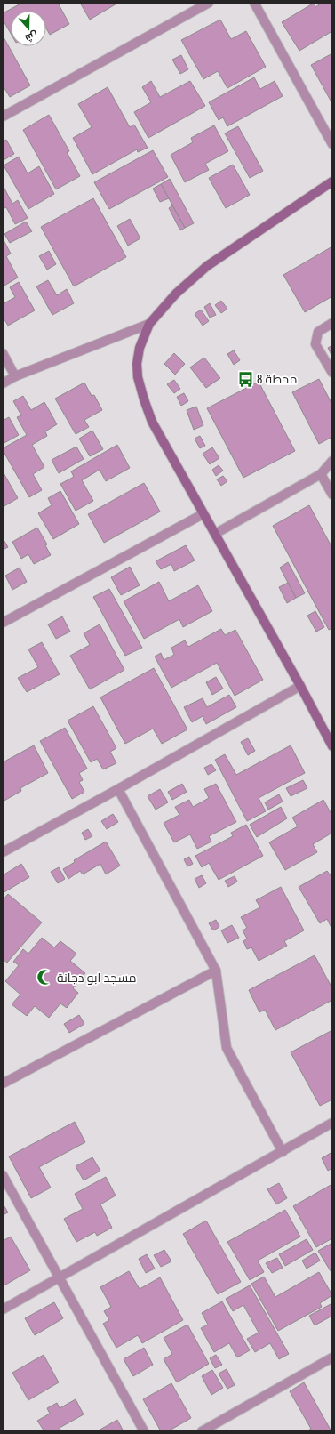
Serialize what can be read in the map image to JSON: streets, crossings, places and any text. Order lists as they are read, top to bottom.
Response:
{
  "places": {
    "bus stop": ["محطة 8"],
    "mosque": ["مسجد ابو دجانة"]
  },
  "north": "bottom"
}
